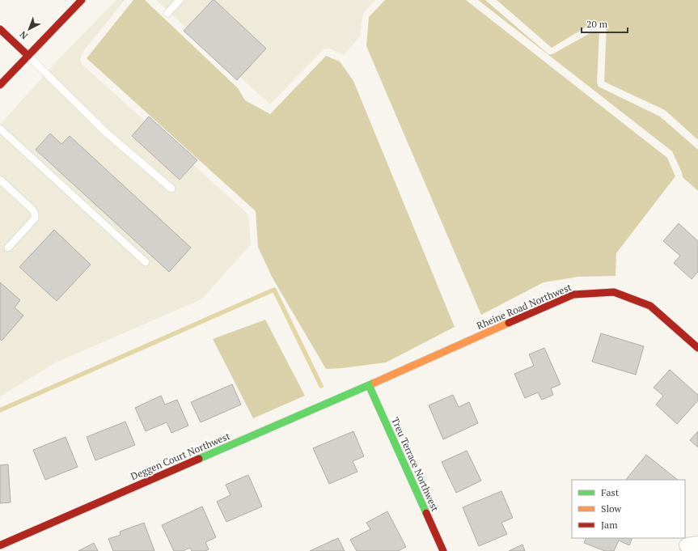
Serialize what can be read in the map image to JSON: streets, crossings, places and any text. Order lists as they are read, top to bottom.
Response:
{
  "streets": {
    "street": ["Rheine Road Northwest", "Deggen Court Northwest", "Treu Terrace Northwest"]
  },
  "crossings": [
    ["Rheine Road Northwest", "Deggen Court Northwest"],
    ["Rheine Road Northwest", "Treu Terrace Northwest"],
    ["Deggen Court Northwest", "Treu Terrace Northwest"]
  ],
  "legend": ["Fast", "Slow", "Jam"],
  "scale_bar": "20 m",
  "north": "bottom left"
}
